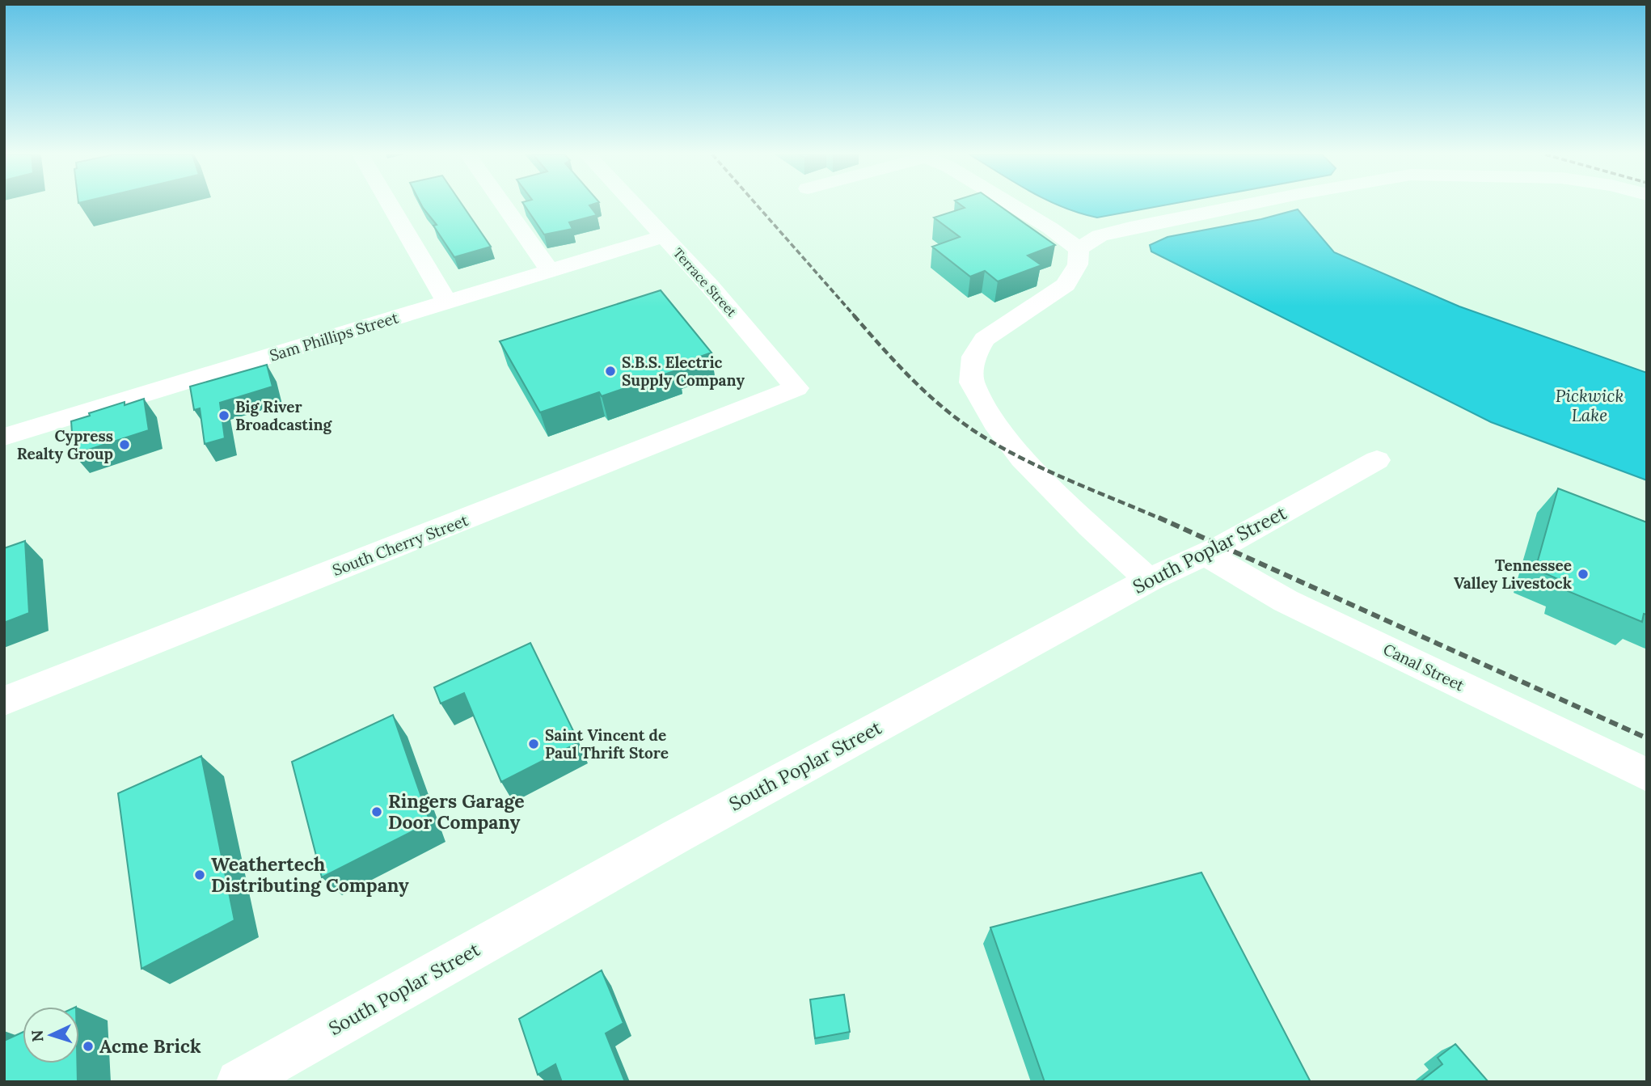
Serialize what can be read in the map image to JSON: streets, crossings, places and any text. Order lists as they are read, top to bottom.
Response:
{
  "streets": {
    "street": [
      "Terrace Street",
      "Sam Phillips Street",
      "South Cherry Street",
      "South Poplar Street",
      "Canal Street"
    ]
  },
  "crossings": [
    ["Terrace Street", "Sam Phillips Street"],
    ["Terrace Street", "South Cherry Street"],
    ["South Poplar Street", "Canal Street"]
  ],
  "water": ["Pickwick Lake"],
  "places": [
    "S.B.S. Electric Supply Company",
    "Big River Broadcasting",
    "Cypress Realty Group",
    "Tennessee Valley Livestock",
    "Saint Vincent de Paul Thrift Store",
    "Ringers Garage Door Company",
    "Weathertech Distributing Company",
    "Acme Brick"
  ],
  "north": "left"
}
